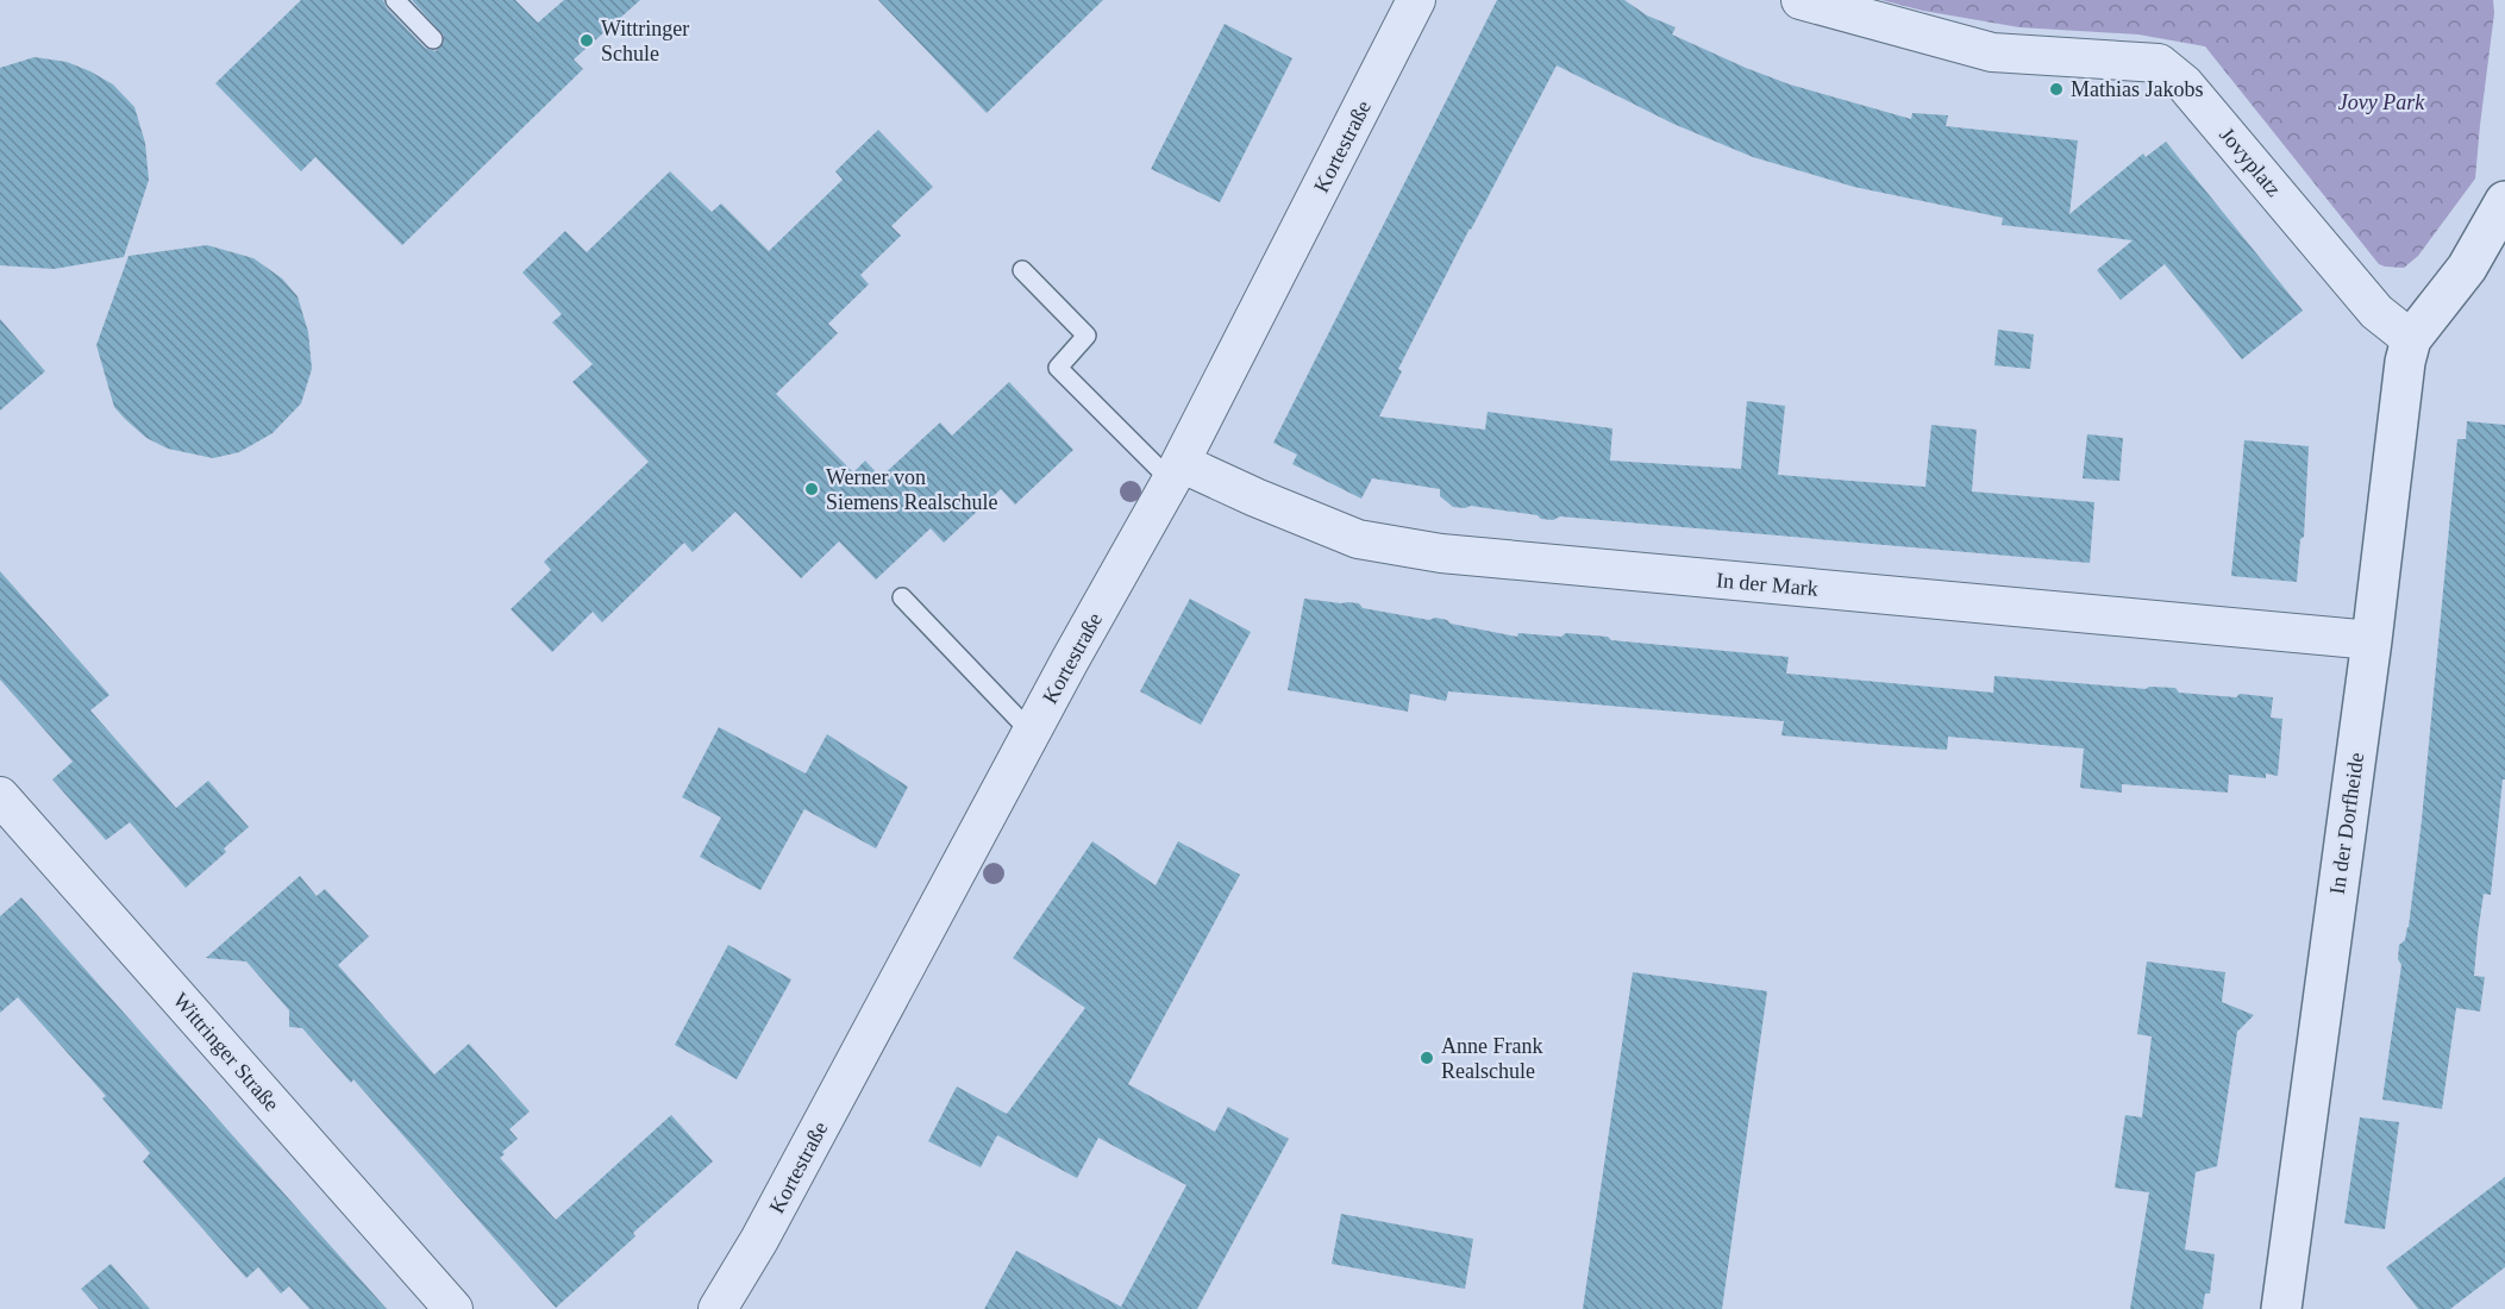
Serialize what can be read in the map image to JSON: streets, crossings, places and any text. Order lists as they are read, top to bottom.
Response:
{
  "streets": {
    "street": [
      "Kortestraße",
      "Jovyplatz",
      "In der Mark",
      "In der Dorfheide",
      "Wittringer Straße"
    ]
  },
  "crossings": [
    ["Kortestraße", "In der Mark"],
    ["Jovyplatz", "In der Dorfheide"],
    ["In der Mark", "In der Dorfheide"]
  ],
  "parks": ["Jovy Park"],
  "places": [
    "Wittringer Schule",
    "Mathias Jakobs",
    "Werner von Siemens Realschule",
    "Anne Frank Realschule"
  ]
}
